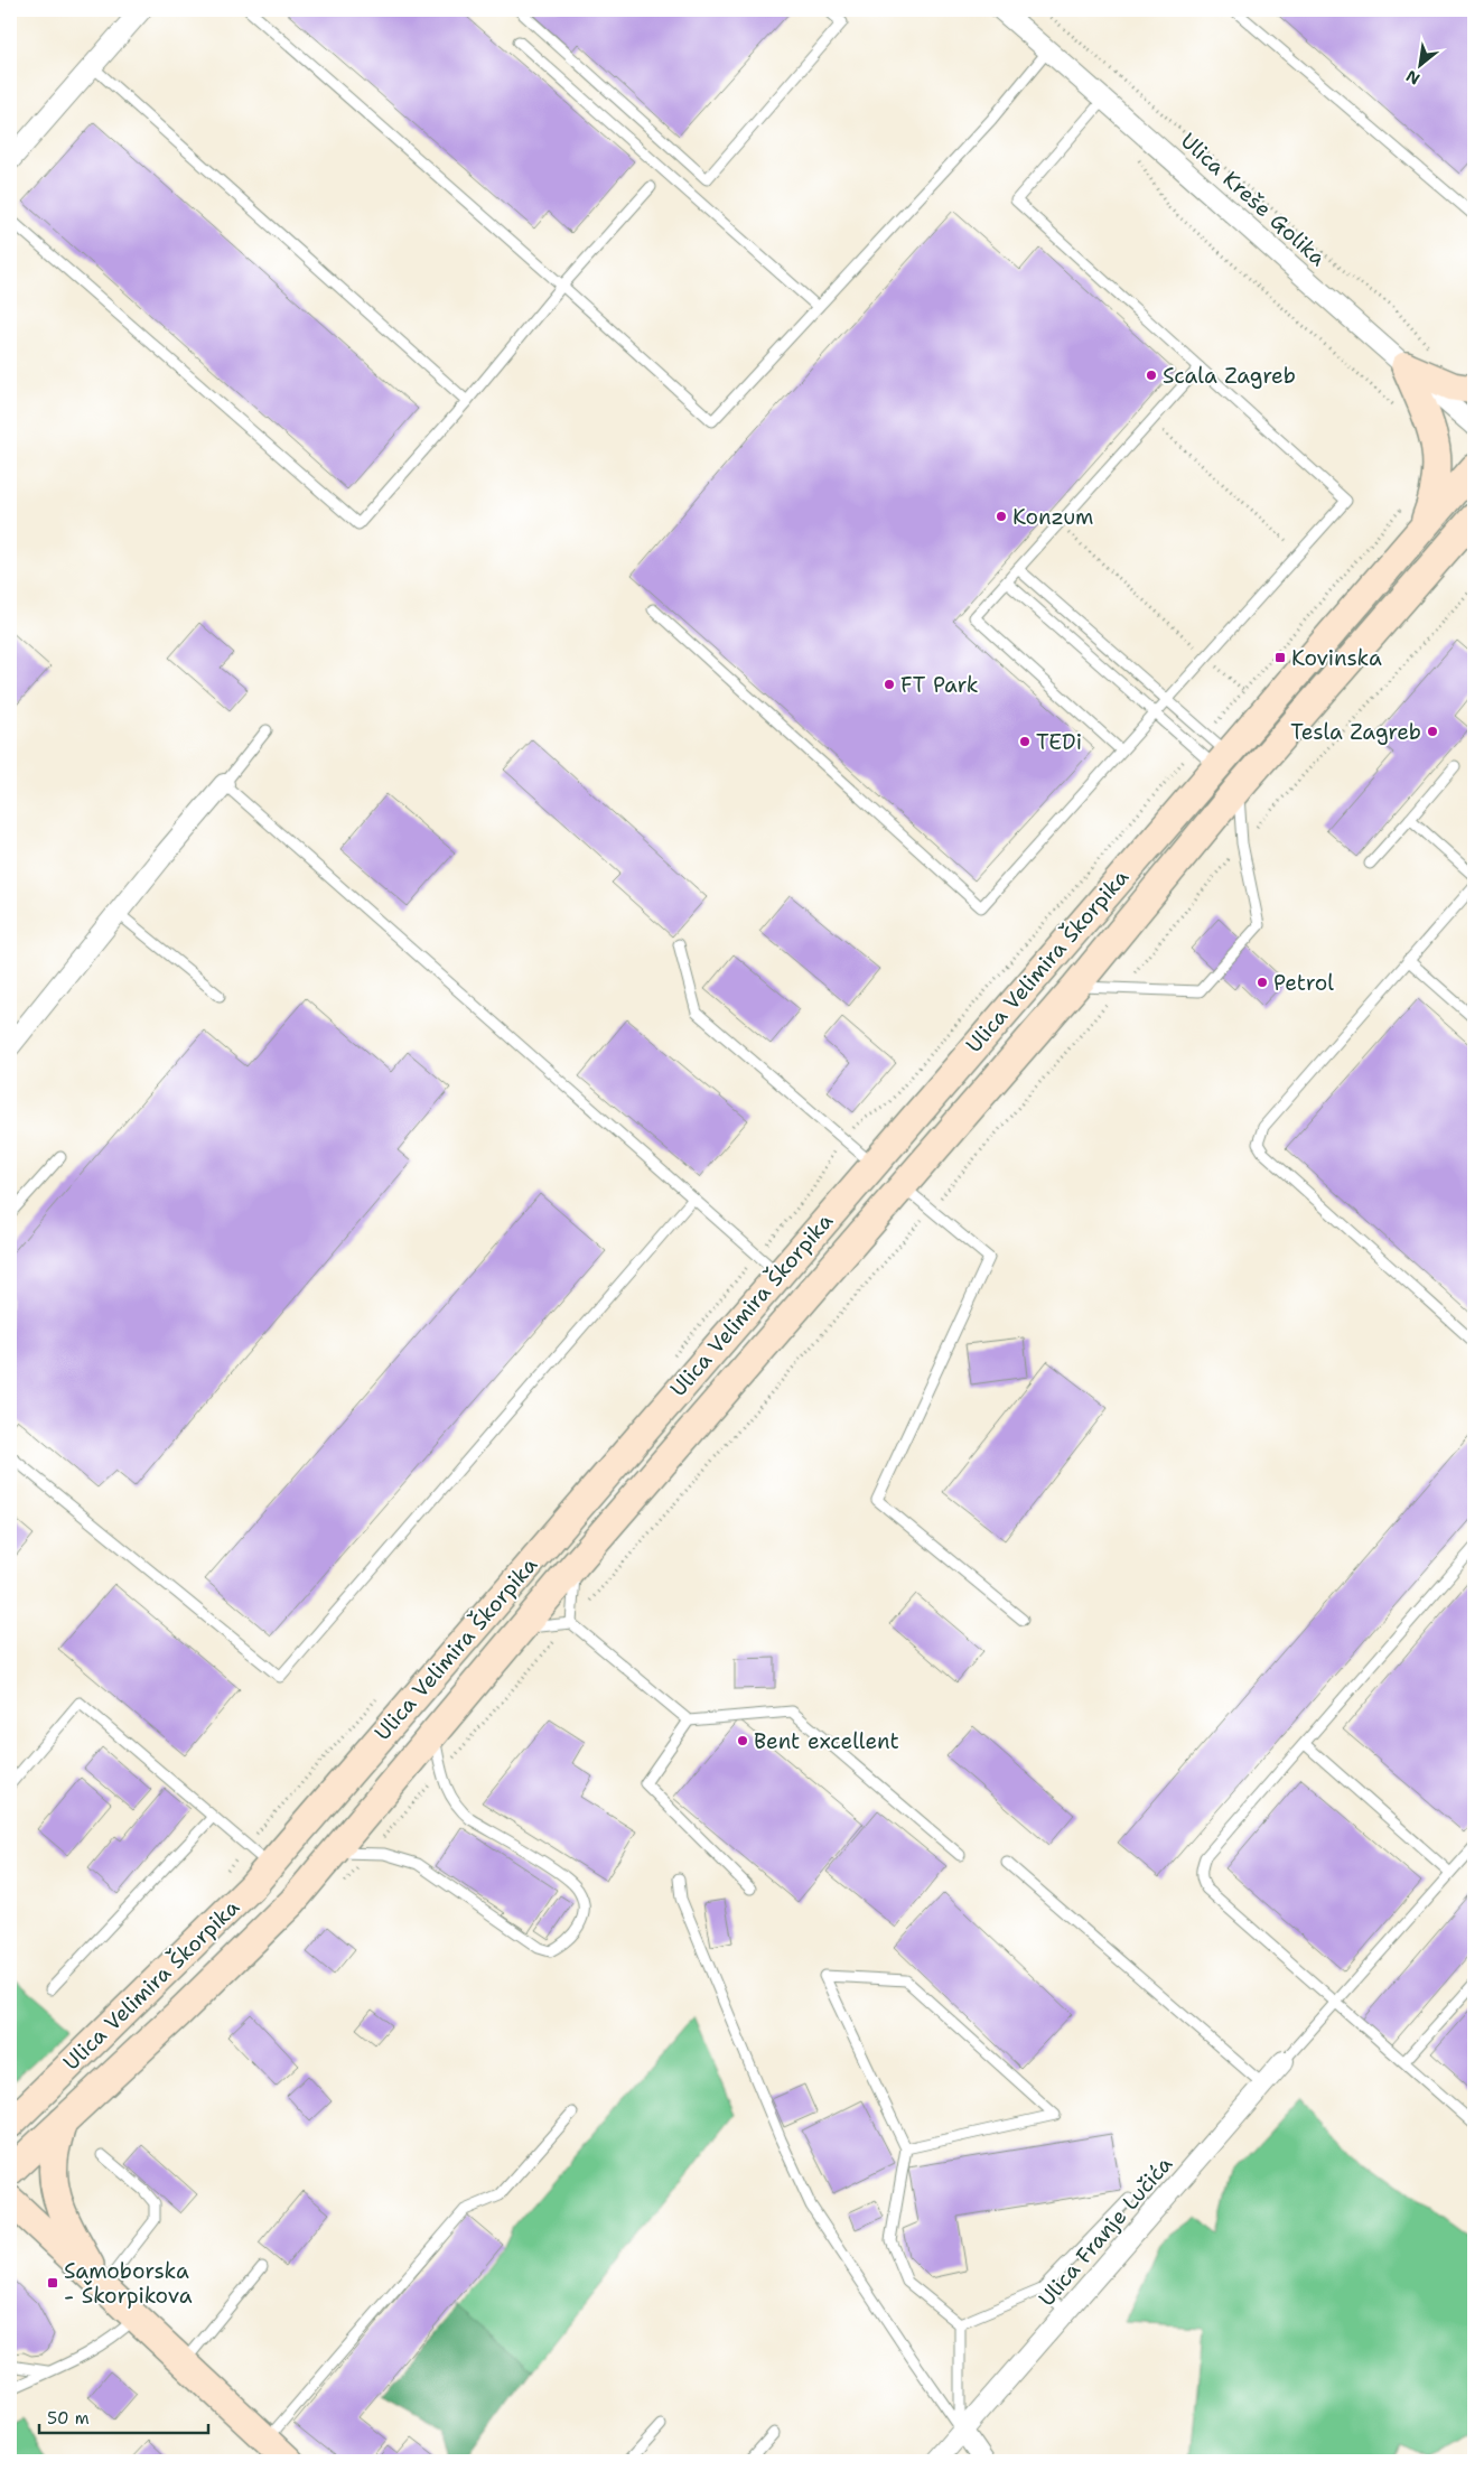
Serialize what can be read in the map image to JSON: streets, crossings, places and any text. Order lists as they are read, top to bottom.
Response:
{
  "streets": {
    "main road": ["Ulica Velimira Škorpika"],
    "street": ["Ulica Kreše Golika", "Ulica Franje Lučića"]
  },
  "places": {
    "other": [
      "Scala Zagreb",
      "Konzum",
      "FT Park",
      "Tesla Zagreb",
      "TEDi",
      "Petrol",
      "Bent excellent"
    ],
    "transit": ["Kovinska", "Samoborska - Škorpikova"]
  },
  "scale_bar": "50 m",
  "north": "bottom left"
}
